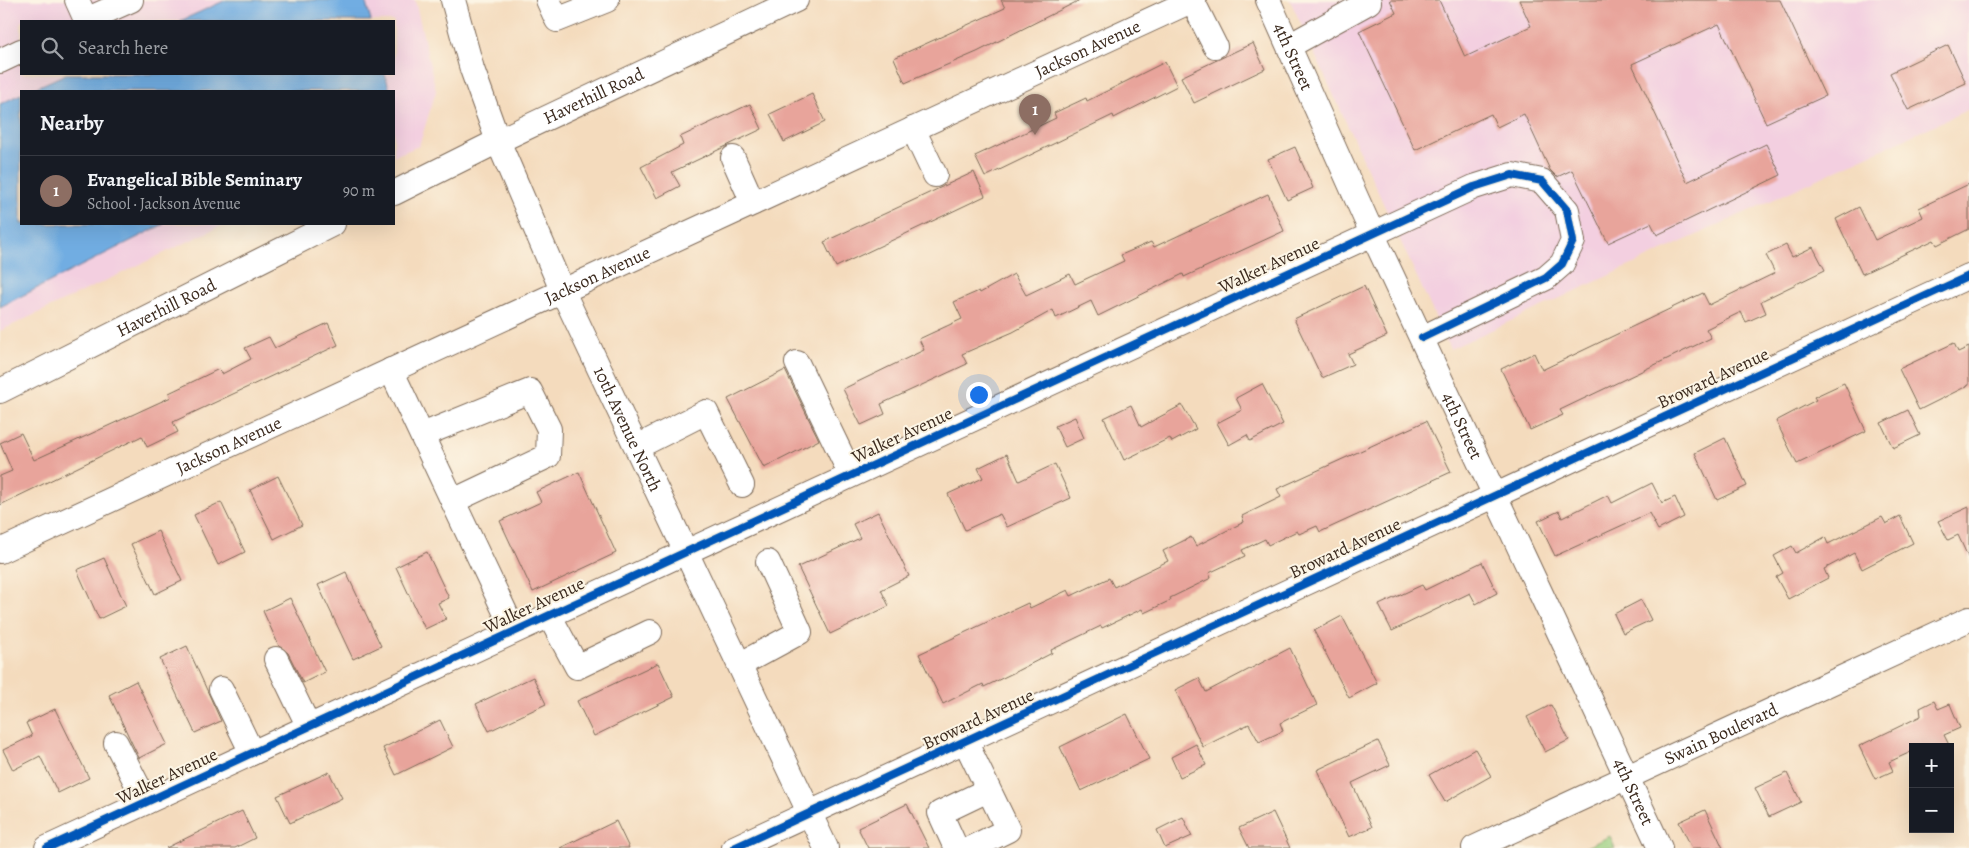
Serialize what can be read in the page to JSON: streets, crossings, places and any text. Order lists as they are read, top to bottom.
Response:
{
  "streets": {
    "street": [
      "Jackson Avenue",
      "4th Street",
      "Haverhill Road",
      "Walker Avenue",
      "Broward Avenue",
      "10th Avenue North",
      "Swain Boulevard"
    ]
  },
  "crossings": [
    ["Jackson Avenue", "10th Avenue North"],
    ["4th Street", "Walker Avenue"],
    ["4th Street", "Broward Avenue"],
    ["4th Street", "Swain Boulevard"],
    ["Haverhill Road", "10th Avenue North"],
    ["Walker Avenue", "10th Avenue North"],
    ["Broward Avenue", "10th Avenue North"]
  ],
  "page": {
    "search": "Search here",
    "heading": "Nearby",
    "pins": "1",
    "list": [
      {
        "mark": "1",
        "name": "Evangelical Bible Seminary",
        "note": "School · Jackson Avenue",
        "value": "90 m"
      }
    ],
    "map_buttons": ["+", "−"]
  }
}
